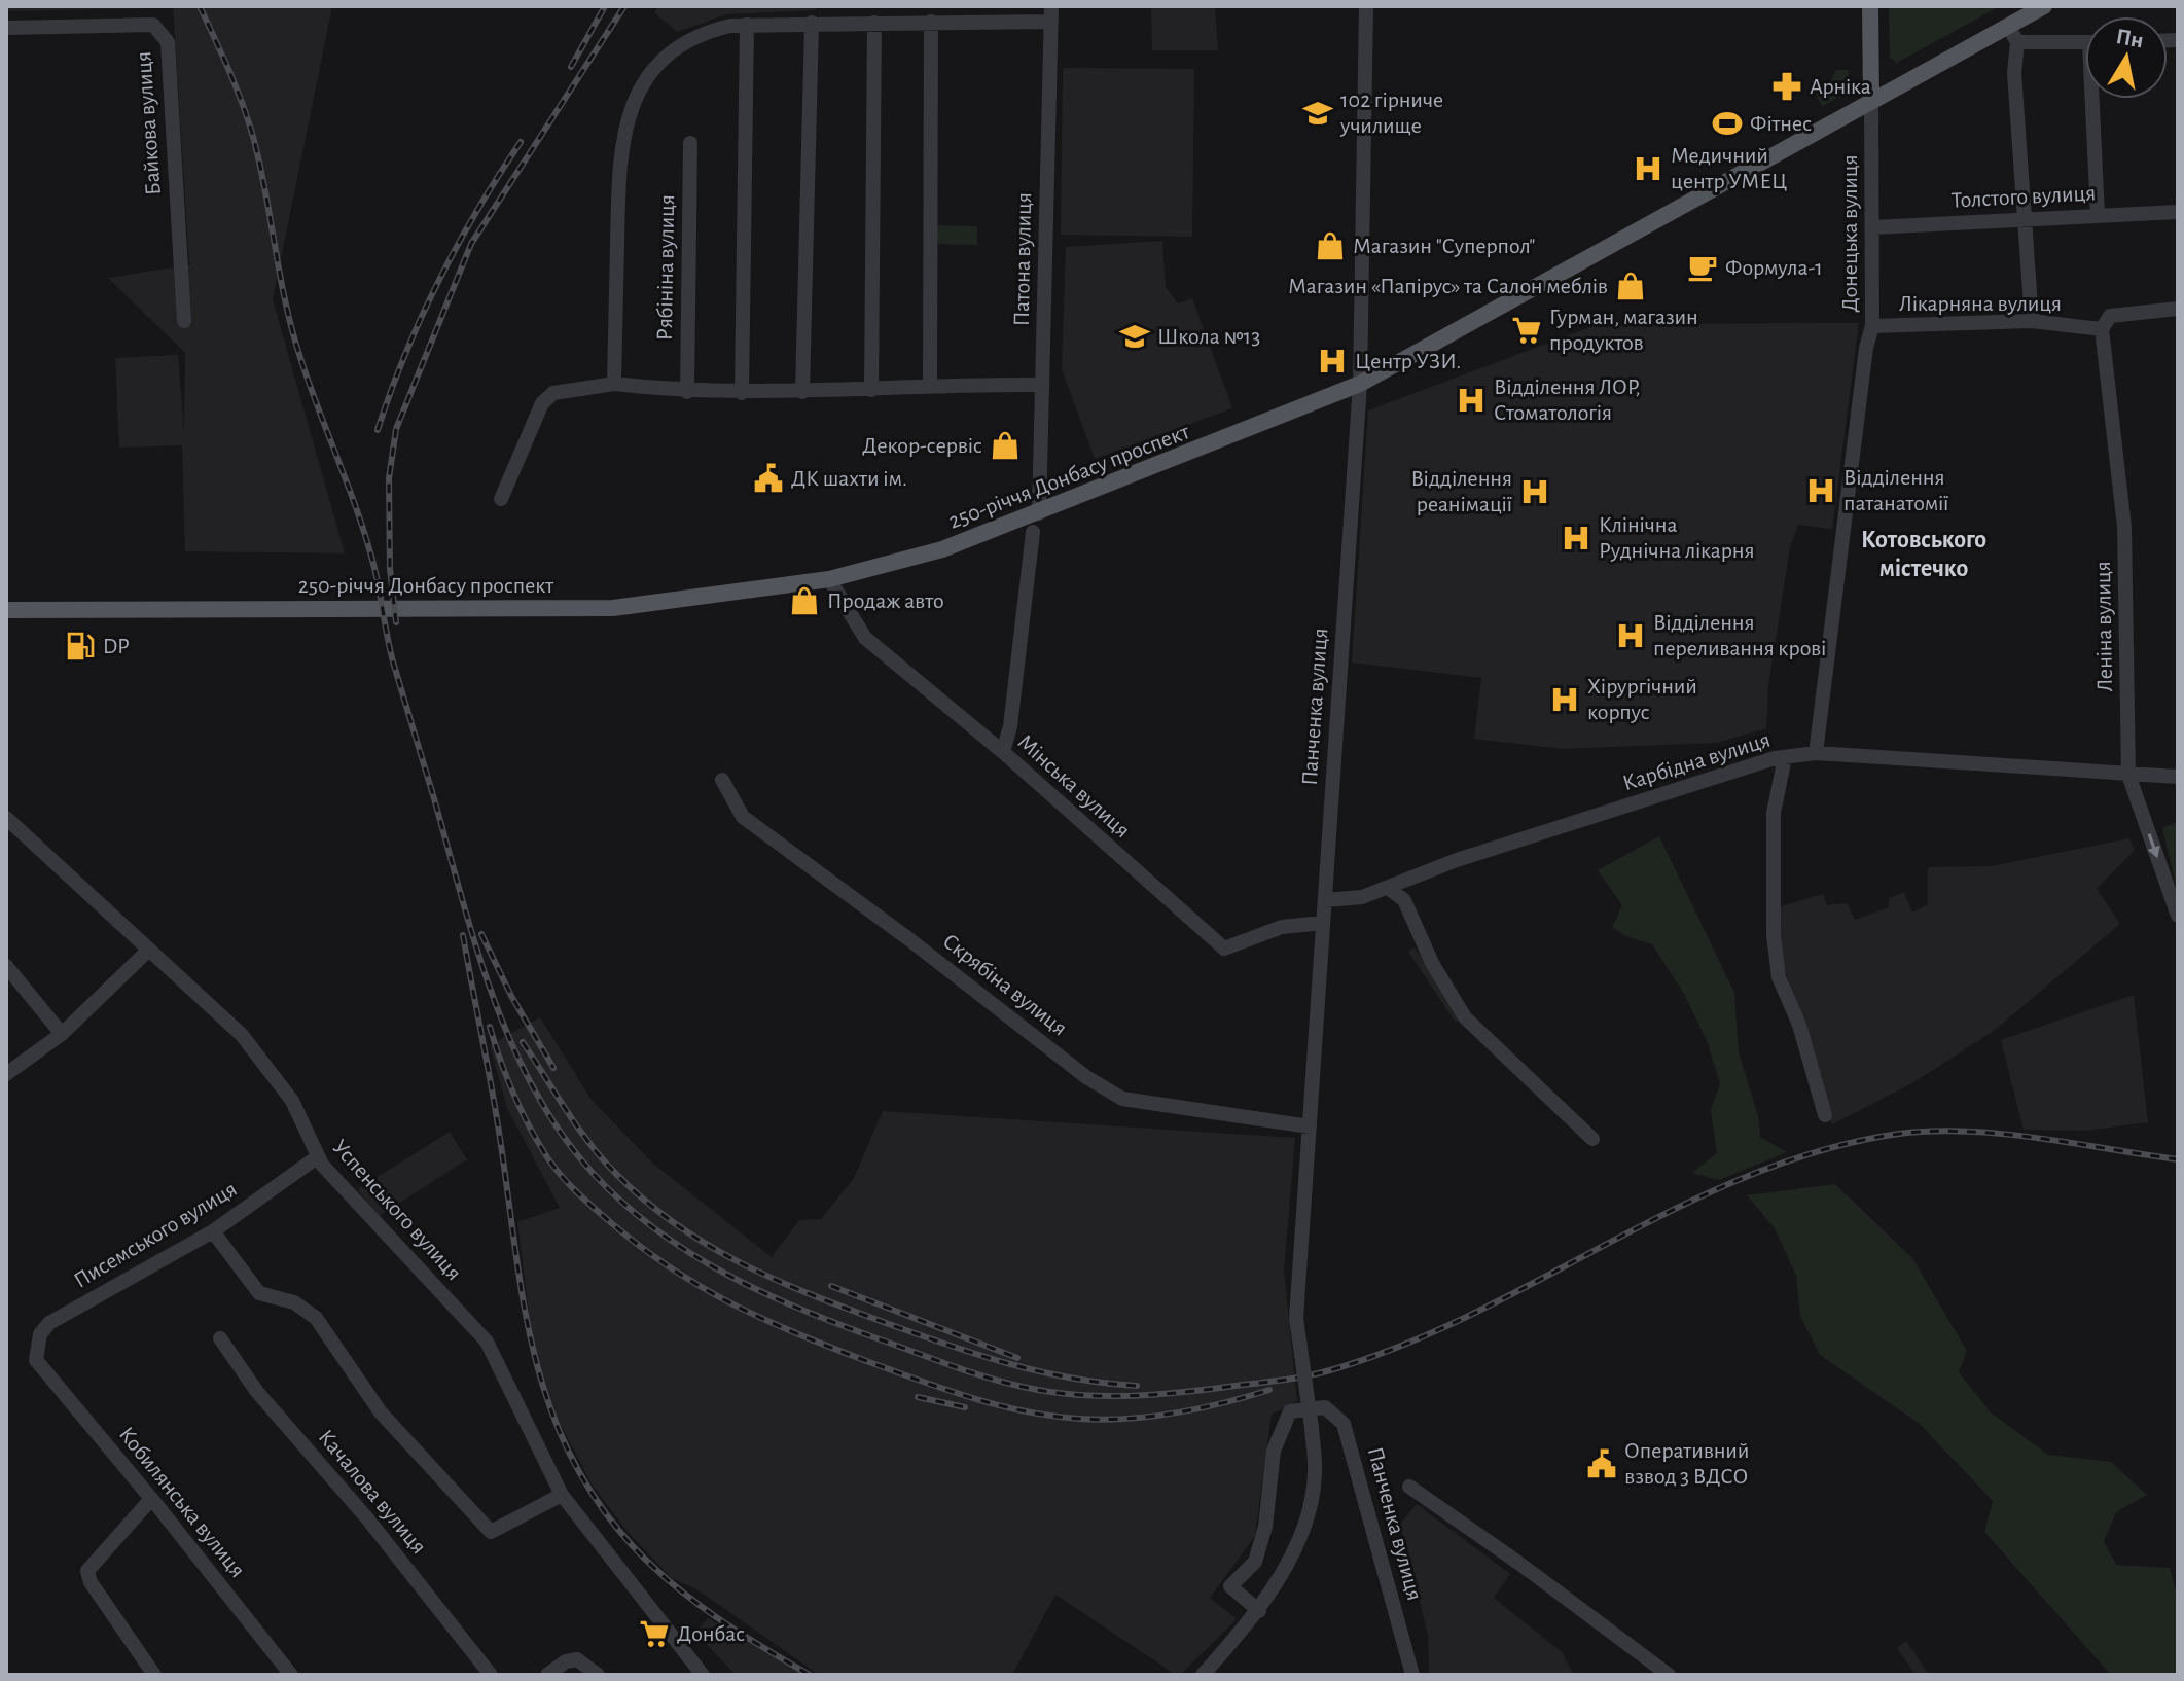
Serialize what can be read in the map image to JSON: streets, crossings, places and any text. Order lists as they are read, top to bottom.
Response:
{
  "streets": {
    "main road": ["Донецька вулиця", "250-річчя Донбасу проспект"],
    "street": [
      "Байкова вулиця",
      "Толстого вулиця",
      "Патона вулиця",
      "Рябініна вулиця",
      "Лікарняна вулиця",
      "Леніна вулиця",
      "Панченка вулиця",
      "Карбідна вулиця",
      "Мінська вулиця",
      "Скрябіна вулиця",
      "Успенського вулиця",
      "Писемського вулиця",
      "Качалова вулиця",
      "Кобилянська вулиця"
    ]
  },
  "crossings": [
    ["Толстого вулиця", "Донецька вулиця"],
    ["Донецька вулиця", "Лікарняна вулиця"],
    ["Донецька вулиця", "250-річчя Донбасу проспект"],
    ["Донецька вулиця", "Карбідна вулиця"],
    ["Патона вулиця", "250-річчя Донбасу проспект"],
    ["Лікарняна вулиця", "Леніна вулиця"],
    ["250-річчя Донбасу проспект", "Панченка вулиця"],
    ["250-річчя Донбасу проспект", "Мінська вулиця"],
    ["Леніна вулиця", "Карбідна вулиця"],
    ["Панченка вулиця", "Карбідна вулиця"],
    ["Панченка вулиця", "Мінська вулиця"],
    ["Панченка вулиця", "Скрябіна вулиця"],
    ["Успенського вулиця", "Писемського вулиця"],
    ["Писемського вулиця", "Кобилянська вулиця"]
  ],
  "districts": ["Котовського містечко"],
  "places": {
    "pharmacy": ["Арніка"],
    "school or university": ["102 гірниче училище", "Школа №13"],
    "sports": ["Фітнес"],
    "hospital": [
      "Медичний центр УМЕЦ",
      "Центр УЗИ.",
      "Відділення ЛОР, Стоматологія",
      "Відділення патанатомії",
      "Відділення реанімації",
      "Клінічна Руднічна лікарня",
      "Відділення переливання крові",
      "Хірургічний корпус"
    ],
    "shop": [
      "Магазин \"Суперпол\"",
      "Магазин «Папірус» та Салон меблів",
      "Декор-сервіс",
      "Продаж авто"
    ],
    "cafe": ["Формула-1"],
    "supermarket": ["Гурман, магазин продуктов", "Донбас"],
    "public building": ["ДК шахти ім.", "Оперативний взвод 3 ВДСО"],
    "fuel station": ["DP"]
  },
  "north": "top"
}
